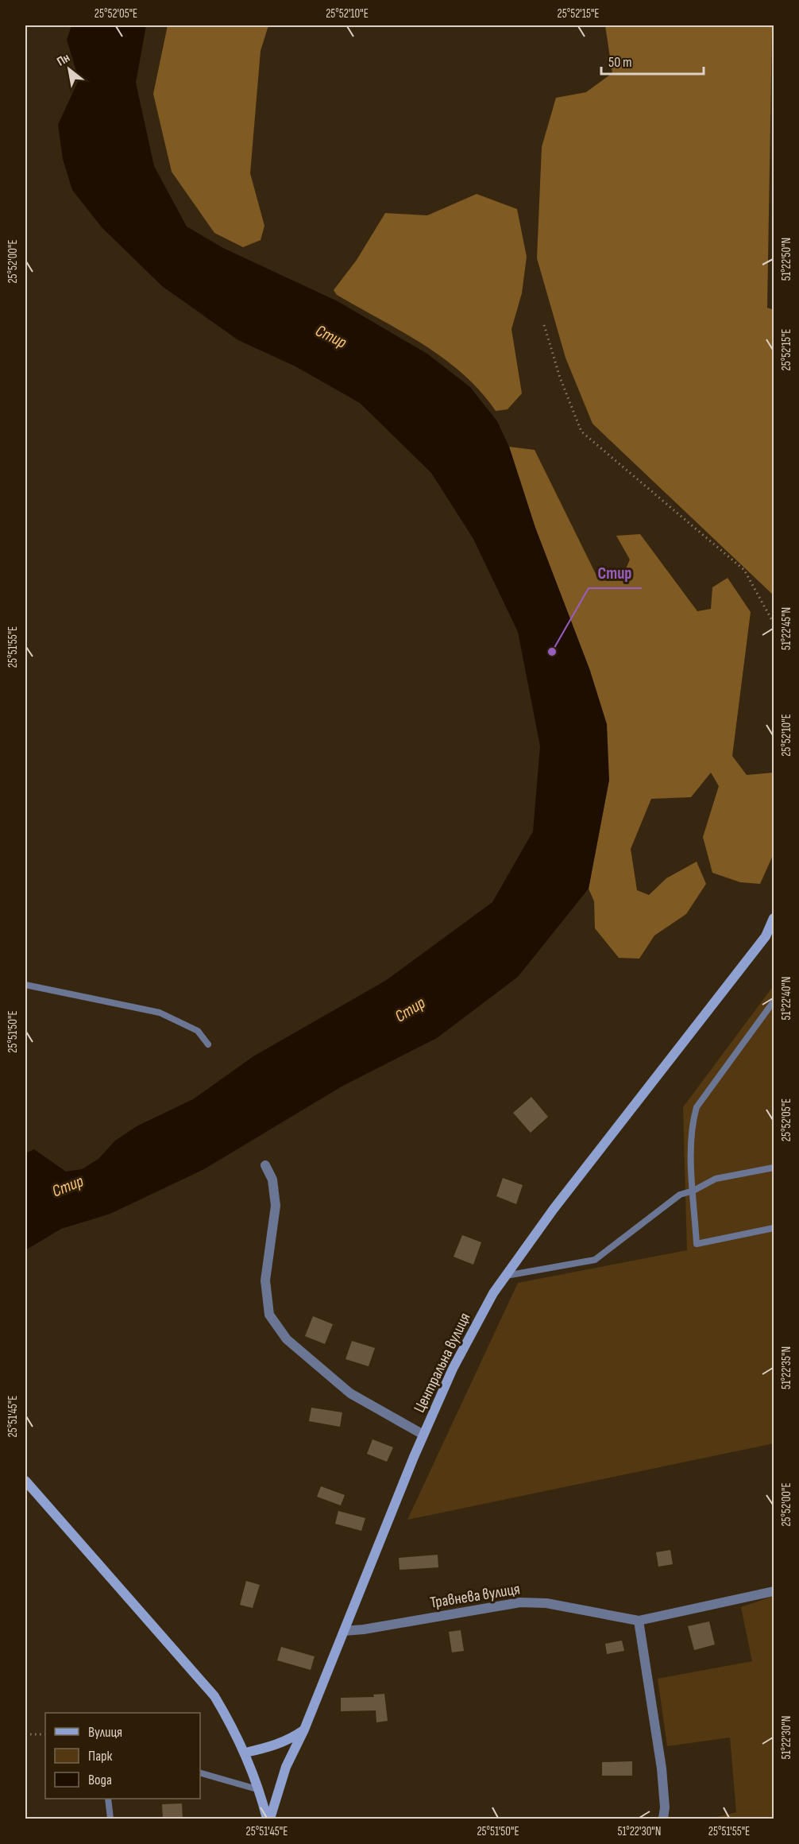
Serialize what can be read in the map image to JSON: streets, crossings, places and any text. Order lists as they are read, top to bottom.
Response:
{
  "streets": {
    "street": ["Центральна вулиця", "Травнева вулиця"]
  },
  "crossings": [
    ["Центральна вулиця", "Травнева вулиця"]
  ],
  "water": ["Стир"],
  "places": ["Стир"],
  "legend": ["Вулиця", "Парк", "Вода"],
  "scale_bar": "50 m",
  "north": "top left",
  "coordinates": [
    "25°52'05\"E",
    "25°52'10\"E",
    "25°52'15\"E",
    "51°22'50\"N",
    "25°52'00\"E",
    "51°22'45\"N",
    "25°51'55\"E",
    "51°22'40\"N",
    "25°51'50\"E",
    "51°22'35\"N",
    "25°51'45\"E",
    "51°22'30\"N"
  ]
}
